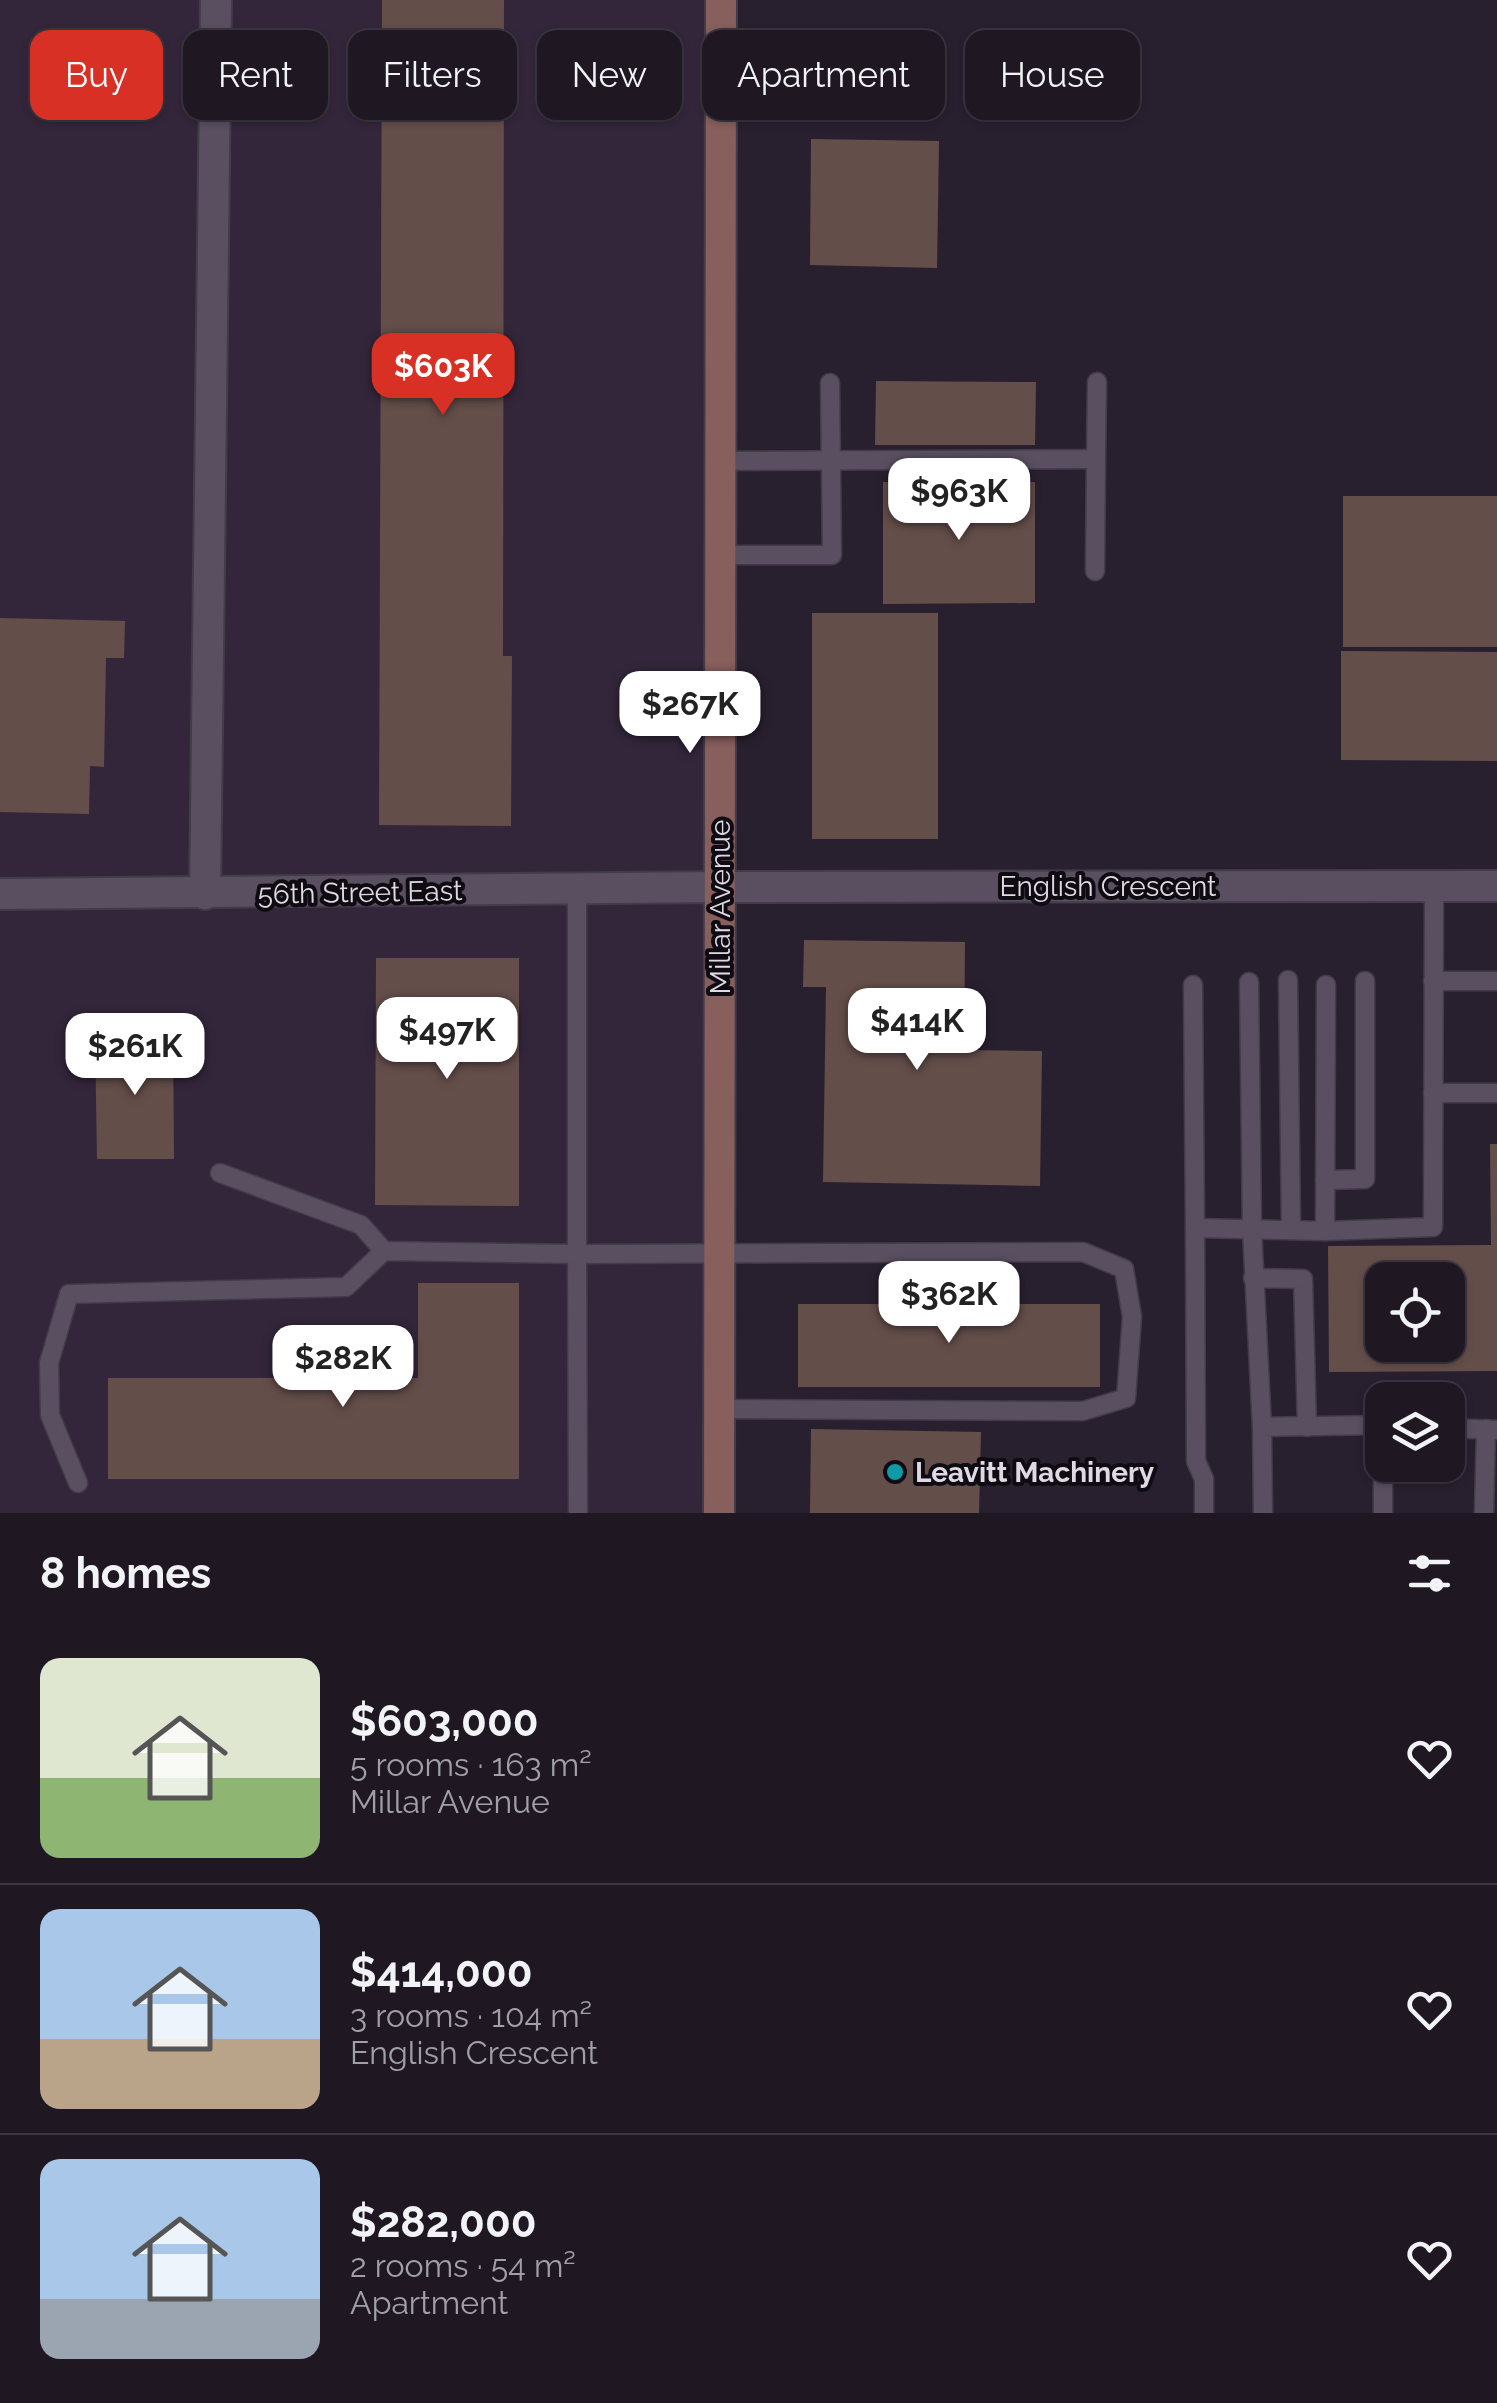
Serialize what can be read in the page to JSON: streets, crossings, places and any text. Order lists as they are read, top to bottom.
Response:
{
  "streets": {
    "street": ["English Crescent", "56th Street East", "Millar Avenue"]
  },
  "crossings": [
    ["English Crescent", "56th Street East"],
    ["English Crescent", "Millar Avenue"],
    ["56th Street East", "Millar Avenue"]
  ],
  "places": ["Leavitt Machinery"],
  "page": {
    "chip": [
      "Buy",
      "Rent",
      "Filters",
      "New",
      "Apartment",
      "House"
    ],
    "price": [
      "$603K",
      "$963K",
      "$267K",
      "$414K",
      "$497K",
      "$261K",
      "$362K",
      "$282K"
    ],
    "heading": "8 homes",
    "list": [
      {
        "name": "$603,000",
        "note": "5 rooms · 163 m² · Millar Avenue"
      },
      {
        "name": "$414,000",
        "note": "3 rooms · 104 m² · English Crescent"
      },
      {
        "name": "$282,000",
        "note": "2 rooms · 54 m² · Apartment"
      }
    ]
  }
}
